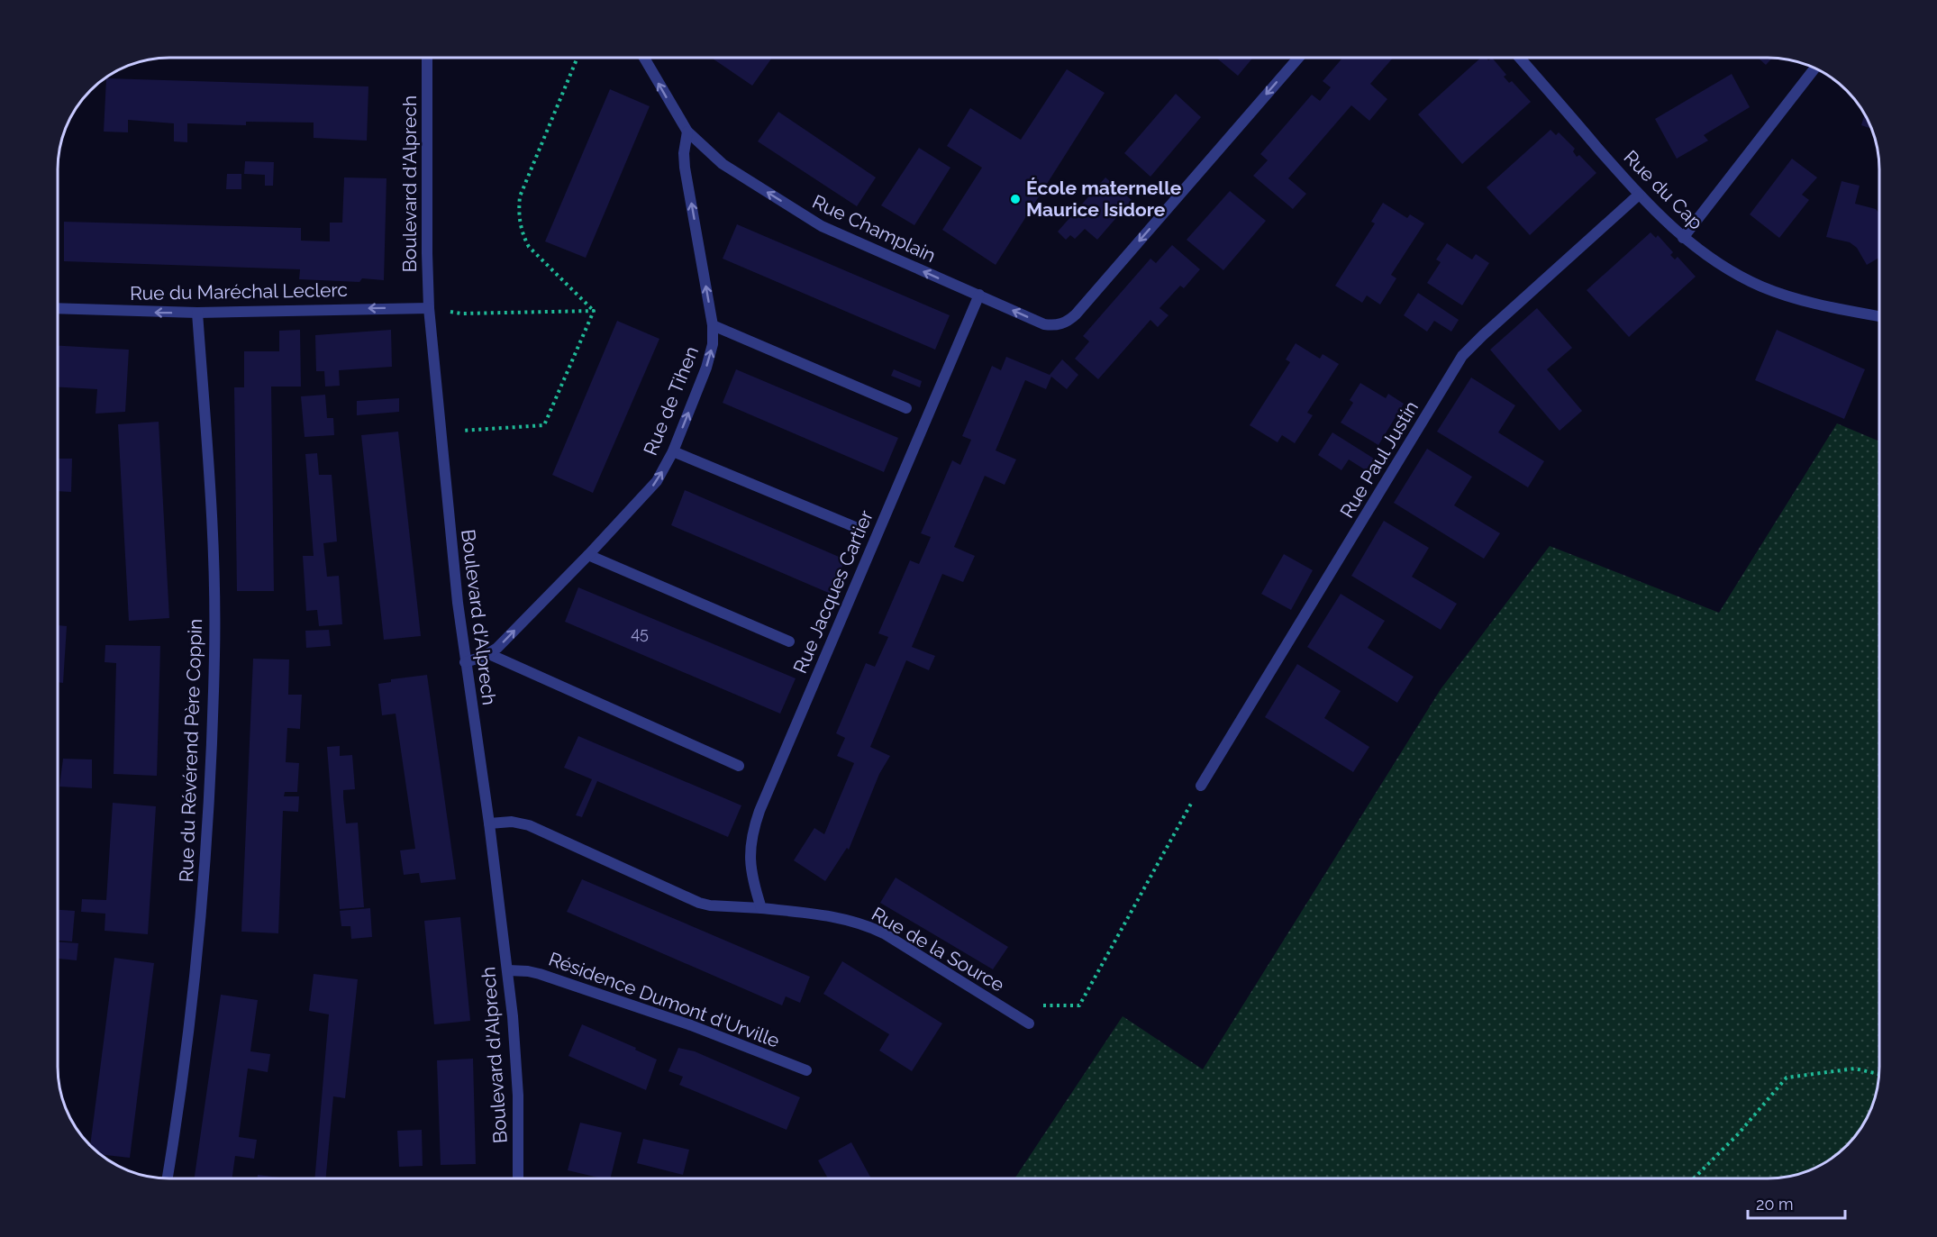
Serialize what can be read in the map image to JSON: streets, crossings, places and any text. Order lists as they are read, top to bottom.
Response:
{
  "streets": {
    "street": [
      "Boulevard d'Alprech",
      "Rue du Cap",
      "Rue Champlain",
      "Rue du Maréchal Leclerc",
      "Rue de Tihen",
      "Rue Paul Justin",
      "Rue Jacques Cartier",
      "Rue du Révérend Père Coppin",
      "Rue de la Source",
      "Résidence Dumont d'Urville"
    ]
  },
  "crossings": [
    ["Boulevard d'Alprech", "Rue du Maréchal Leclerc"],
    ["Boulevard d'Alprech", "Rue de Tihen"],
    ["Boulevard d'Alprech", "Résidence Dumont d'Urville"],
    ["Rue du Cap", "Rue Paul Justin"],
    ["Rue Champlain", "Rue de Tihen"],
    ["Rue Champlain", "Rue Jacques Cartier"],
    ["Rue du Maréchal Leclerc", "Rue du Révérend Père Coppin"],
    ["Rue Jacques Cartier", "Rue de la Source"]
  ],
  "one_way": ["Rue du Maréchal Leclerc", "Rue de Tihen"],
  "places": ["École maternelle Maurice Isidore"],
  "house_numbers": ["45"],
  "scale_bar": "20 m"
}
